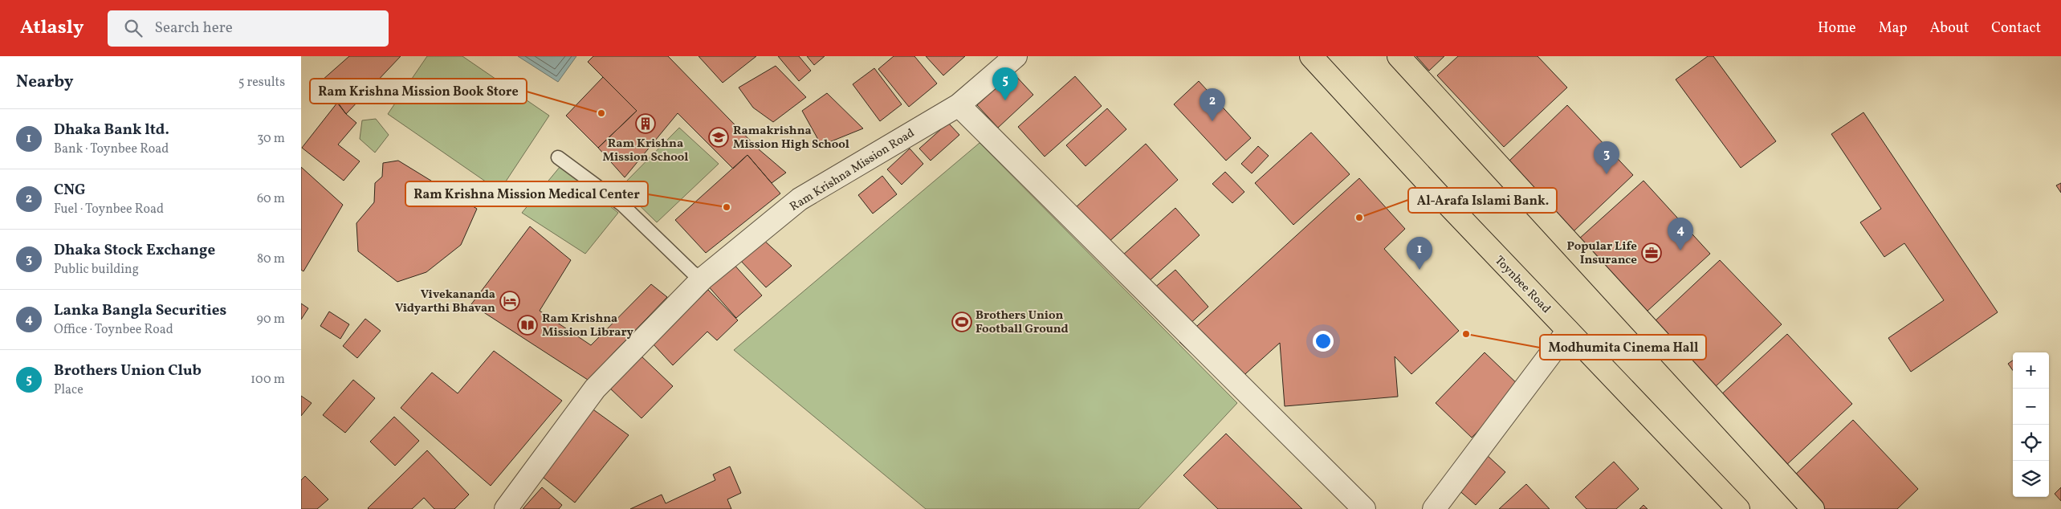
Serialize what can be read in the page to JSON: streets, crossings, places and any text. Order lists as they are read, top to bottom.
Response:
{
  "streets": {
    "main road": ["Toynbee Road"],
    "street": ["Ram Krishna Mission Road"]
  },
  "places": {
    "other": [
      "Ram Krishna Mission Book Store",
      "Ram Krishna Mission Medical Center",
      "Al-Arafa Islami Bank.",
      "Modhumita Cinema Hall"
    ],
    "building": ["Ram Krishna Mission School"],
    "school or university": ["Ramakrishna Mission High School"],
    "office": ["Popular Life Insurance"],
    "hotel": ["Vivekananda Vidyarthi Bhavan"],
    "sports": ["Brothers Union Football Ground"],
    "library": ["Ram Krishna Mission Library"]
  },
  "page": {
    "header": "Atlasly",
    "search": "Search here",
    "nav": [
      "Home",
      "Map",
      "About",
      "Contact"
    ],
    "heading": ["Nearby", "5 results"],
    "pins": [
      "5",
      "2",
      "3",
      "4",
      "1"
    ],
    "list": [
      {
        "mark": "1",
        "name": "Dhaka Bank ltd.",
        "note": "Bank · Toynbee Road",
        "value": "30 m"
      },
      {
        "mark": "2",
        "name": "CNG",
        "note": "Fuel · Toynbee Road",
        "value": "60 m"
      },
      {
        "mark": "3",
        "name": "Dhaka Stock Exchange",
        "note": "Public building",
        "value": "80 m"
      },
      {
        "mark": "4",
        "name": "Lanka Bangla Securities",
        "note": "Office · Toynbee Road",
        "value": "90 m"
      },
      {
        "mark": "5",
        "name": "Brothers Union Club",
        "note": "Place",
        "value": "100 m"
      }
    ],
    "map_buttons": ["+", "−"]
  }
}
